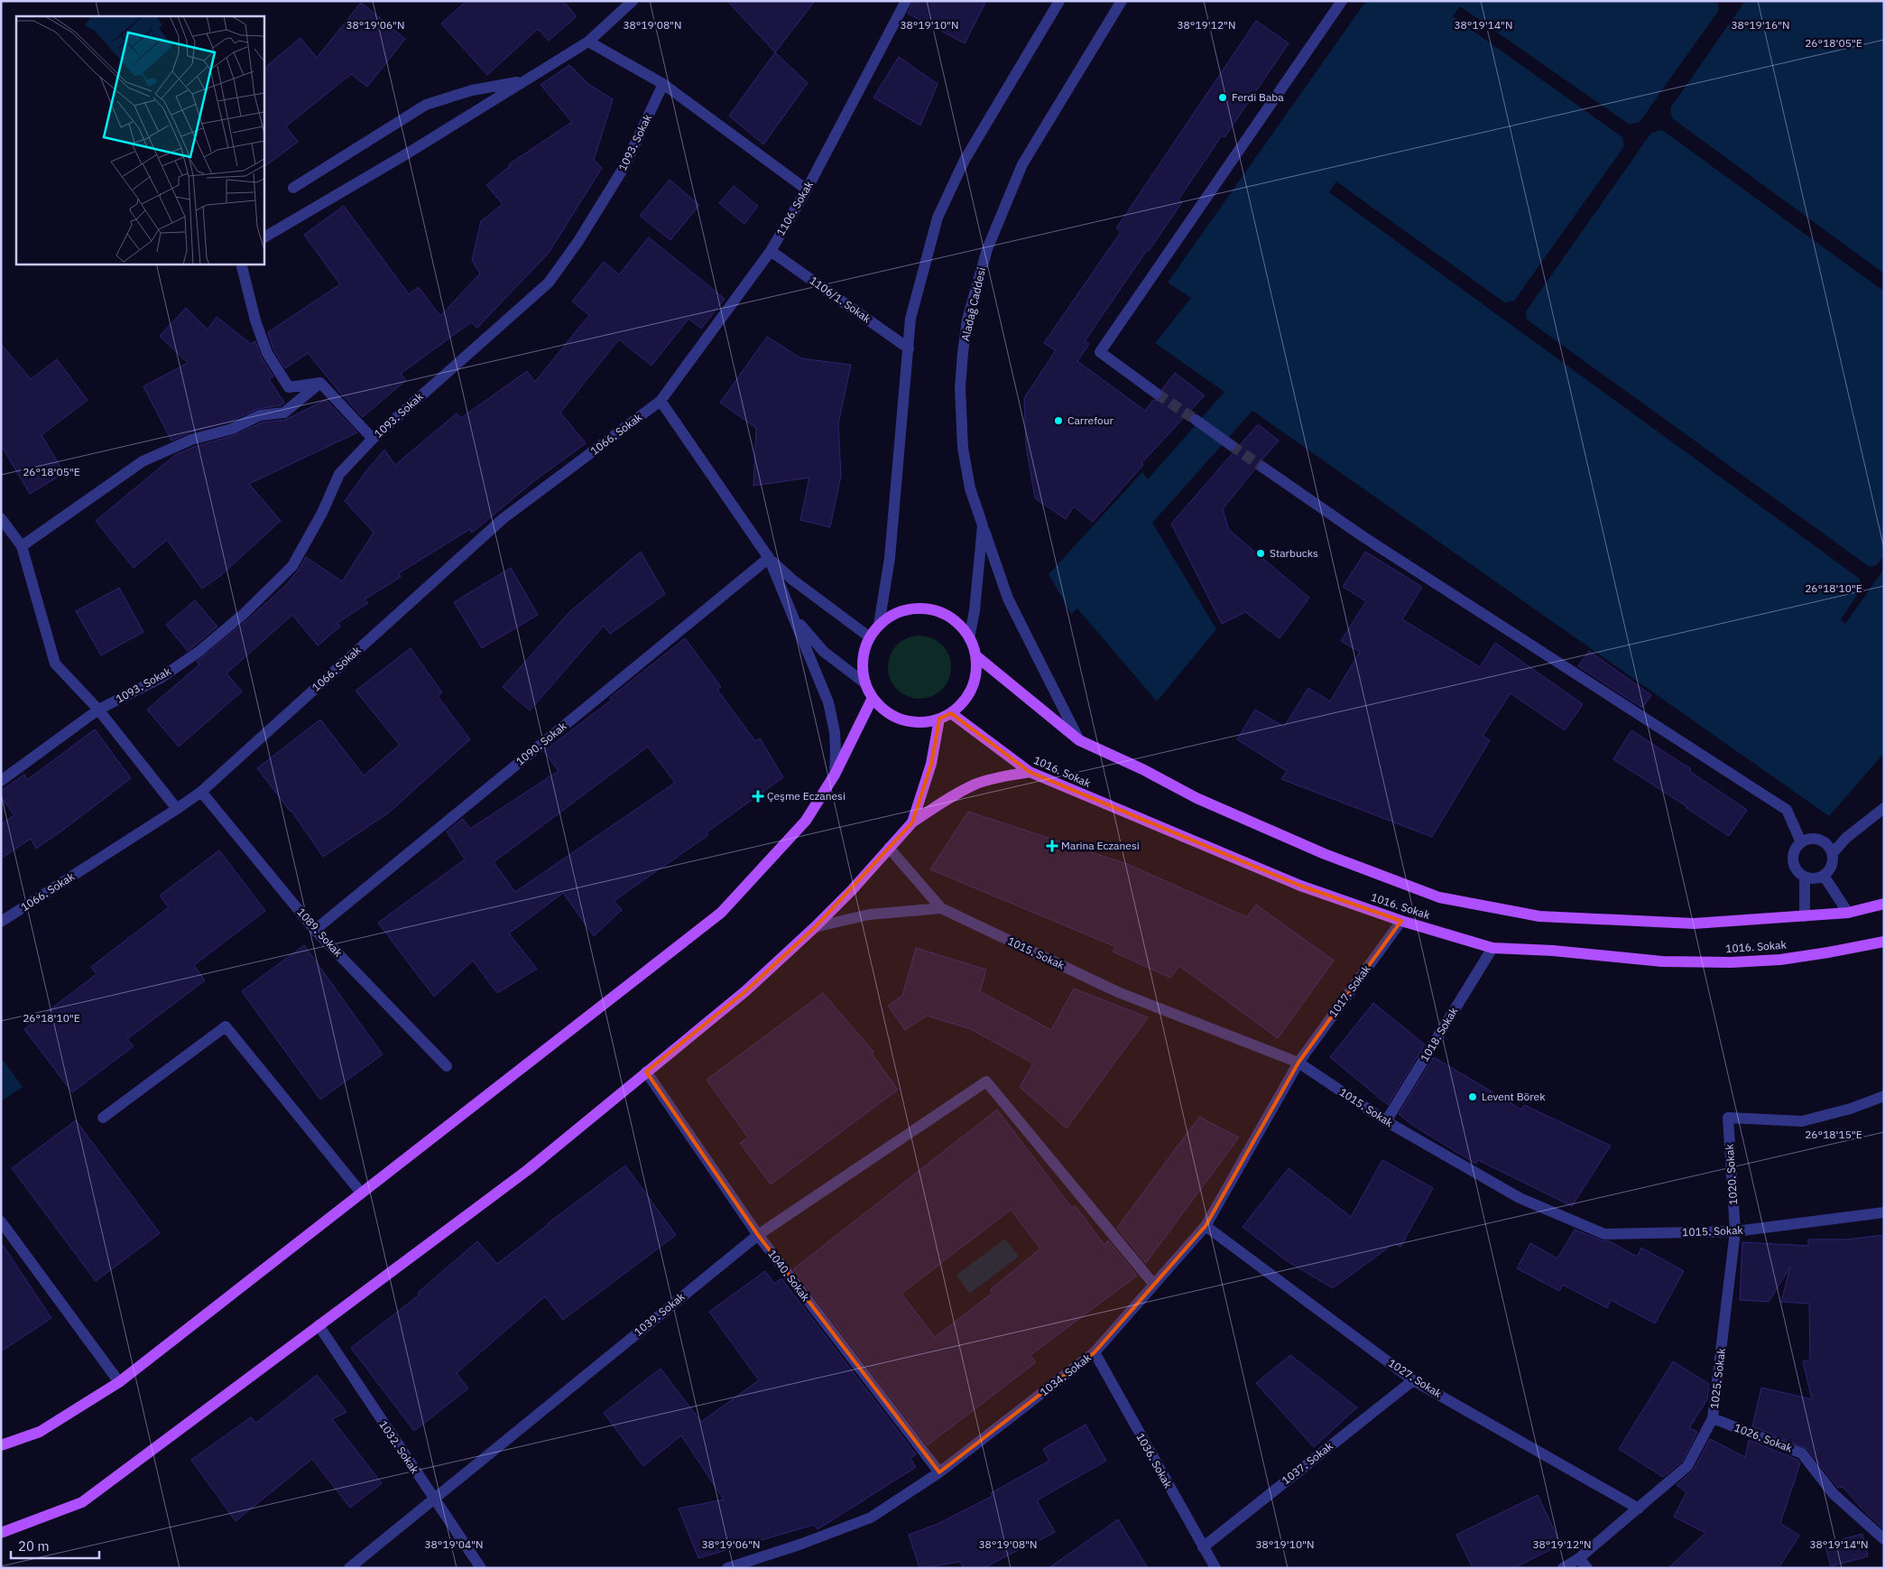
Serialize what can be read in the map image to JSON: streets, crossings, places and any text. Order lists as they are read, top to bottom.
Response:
{
  "streets": {
    "main road": ["1016. Sokak"],
    "street": [
      "1093. Sokak",
      "1106. Sokak",
      "1106/1. Sokak",
      "Aladağ Caddesi",
      "1066. Sokak",
      "1090. Sokak",
      "1089. Sokak",
      "1015. Sokak",
      "1017. Sokak",
      "1018. Sokak",
      "1020. Sokak",
      "1040. Sokak",
      "1039. Sokak",
      "1034. Sokak",
      "1027. Sokak",
      "1025. Sokak",
      "1026. Sokak",
      "1032. Sokak",
      "1036. Sokak",
      "1037. Sokak"
    ]
  },
  "crossings": [
    ["1106. Sokak", "1106/1. Sokak"],
    ["1106. Sokak", "1066. Sokak"],
    ["Aladağ Caddesi", "1016. Sokak"],
    ["1066. Sokak", "1089. Sokak"],
    ["1090. Sokak", "1089. Sokak"],
    ["1016. Sokak", "1017. Sokak"],
    ["1016. Sokak", "1018. Sokak"],
    ["1015. Sokak", "1017. Sokak"],
    ["1015. Sokak", "1018. Sokak"],
    ["1015. Sokak", "1020. Sokak"],
    ["1015. Sokak", "1034. Sokak"],
    ["1015. Sokak", "1025. Sokak"],
    ["1017. Sokak", "1034. Sokak"],
    ["1020. Sokak", "1025. Sokak"],
    ["1040. Sokak", "1039. Sokak"],
    ["1040. Sokak", "1034. Sokak"],
    ["1039. Sokak", "1034. Sokak"],
    ["1039. Sokak", "1032. Sokak"],
    ["1034. Sokak", "1027. Sokak"],
    ["1034. Sokak", "1036. Sokak"],
    ["1027. Sokak", "1025. Sokak"],
    ["1027. Sokak", "1037. Sokak"],
    ["1025. Sokak", "1026. Sokak"],
    ["1036. Sokak", "1037. Sokak"]
  ],
  "places": {
    "other": [
      "Ferdi Baba",
      "Carrefour",
      "Starbucks",
      "Levent Börek"
    ],
    "health": ["Çeşme Eczanesi", "Marina Eczanesi"]
  },
  "scale_bar": "20 m",
  "coordinates": [
    "38°19'16\"N",
    "38°19'06\"N",
    "38°19'08\"N",
    "38°19'10\"N",
    "38°19'12\"N",
    "38°19'14\"N",
    "26°18'05\"E",
    "26°18'10\"E",
    "26°18'15\"E",
    "38°19'04\"N"
  ]
}
